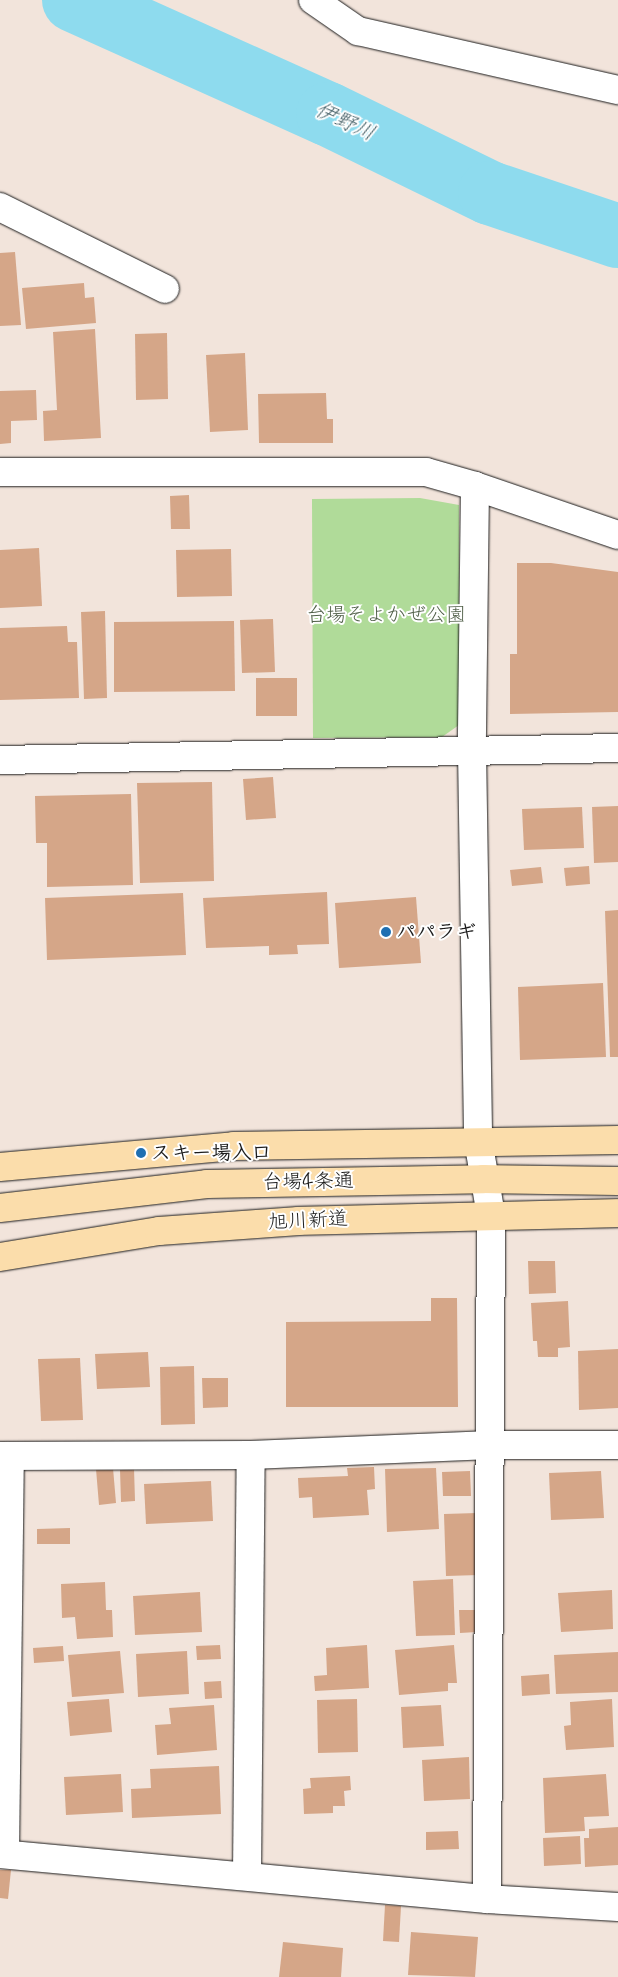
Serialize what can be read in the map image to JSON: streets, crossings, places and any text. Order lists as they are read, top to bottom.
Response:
{
  "streets": {
    "highway": ["台場4条通", "旭川新道"]
  },
  "water": ["伊野川"],
  "parks": ["台場そよかぜ公園"],
  "places": ["パパラギ", "スキー場入口"]
}
